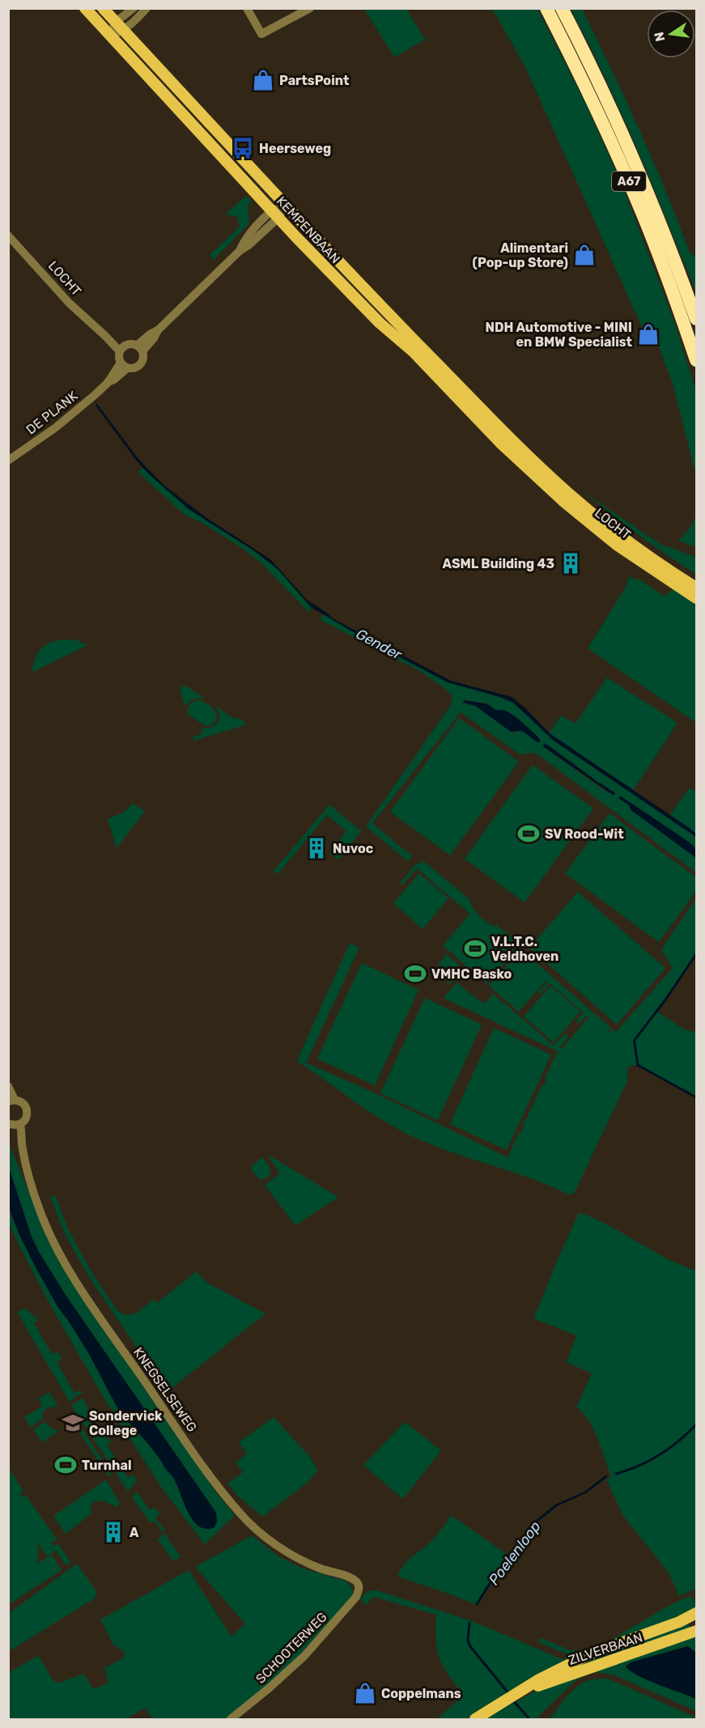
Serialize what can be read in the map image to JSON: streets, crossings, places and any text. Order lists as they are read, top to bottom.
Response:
{
  "streets": {
    "highway": ["A67"],
    "main road": ["KEMPENBAAN", "LOCHT", "ZILVERBAAN"],
    "street": ["DE PLANK", "KNEGSELSEWEG", "SCHOOTERWEG"]
  },
  "crossings": [
    ["KEMPENBAAN", "LOCHT"],
    ["LOCHT", "DE PLANK"],
    ["KNEGSELSEWEG", "SCHOOTERWEG"]
  ],
  "water": ["Gender", "Poelenloop"],
  "places": {
    "shop": [
      "PartsPoint",
      "Alimentari (Pop-up Store)",
      "NDH Automotive - MINI en BMW Specialist",
      "Coppelmans"
    ],
    "bus stop": ["Heerseweg"],
    "building": ["ASML Building 43", "Nuvoc", "A"],
    "sports": [
      "SV Rood-Wit",
      "V.L.T.C. Veldhoven",
      "VMHC Basko",
      "Turnhal"
    ],
    "school or university": ["Sondervick College"]
  },
  "north": "left"
}
